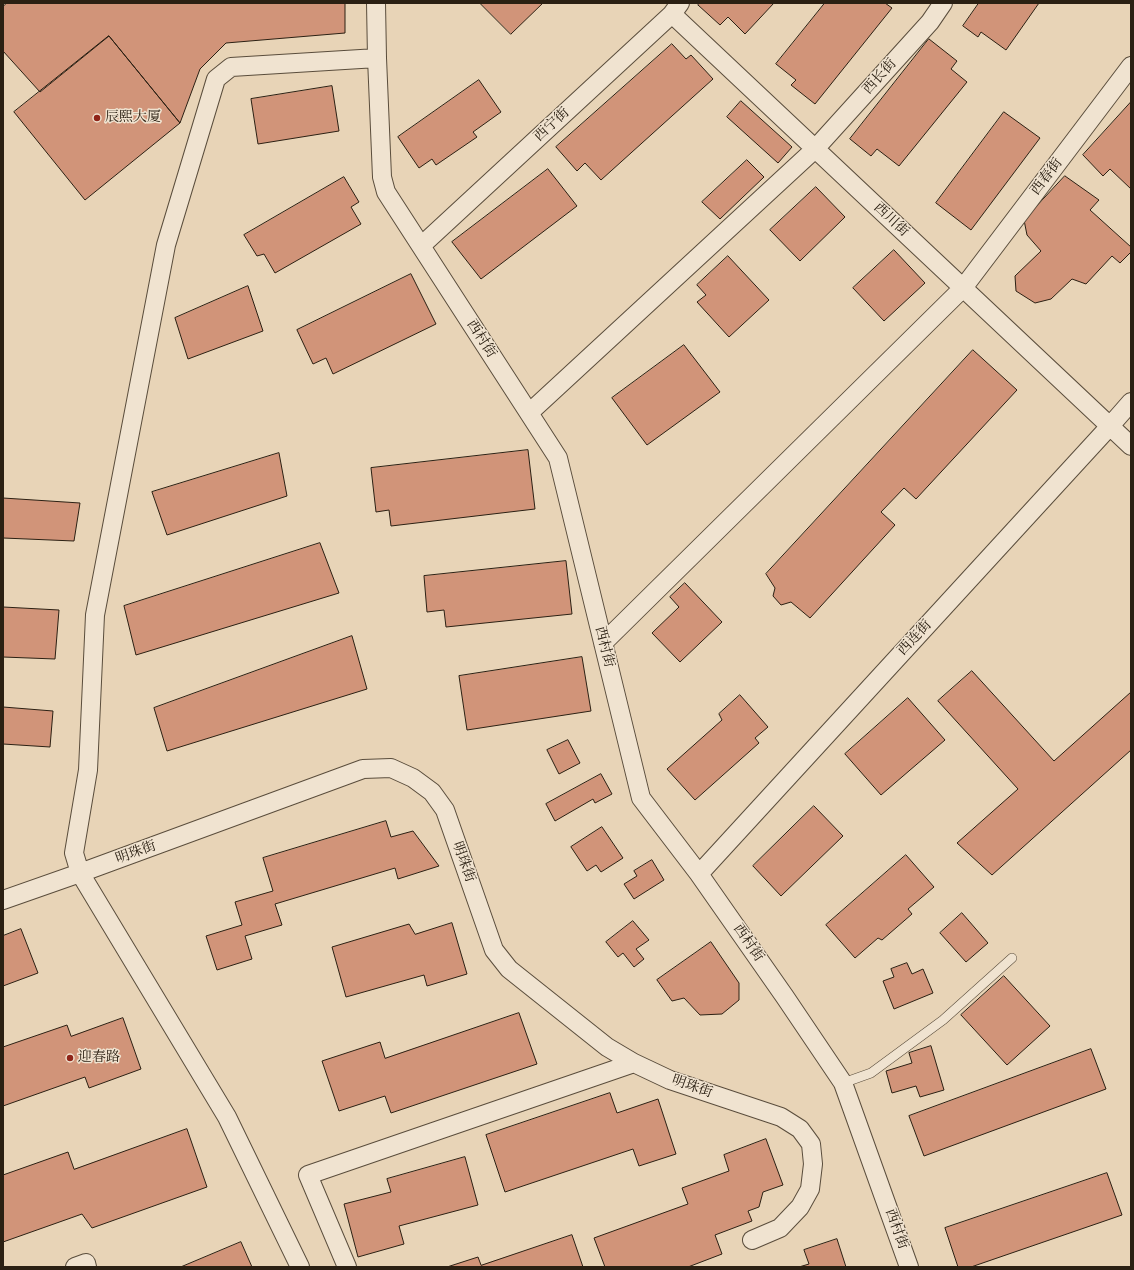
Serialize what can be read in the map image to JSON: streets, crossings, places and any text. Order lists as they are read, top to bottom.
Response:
{
  "streets": {
    "street": [
      "西长街",
      "西宁街",
      "西春街",
      "西川街",
      "西村街",
      "西连街",
      "明珠街"
    ]
  },
  "crossings": [
    ["西长街", "西川街"],
    ["西长街", "西村街"],
    ["西宁街", "西川街"],
    ["西宁街", "西村街"],
    ["西春街", "西川街"],
    ["西春街", "西村街"],
    ["西川街", "西连街"],
    ["西村街", "西连街"]
  ],
  "places": ["辰熙大厦", "迎春路"]
}
